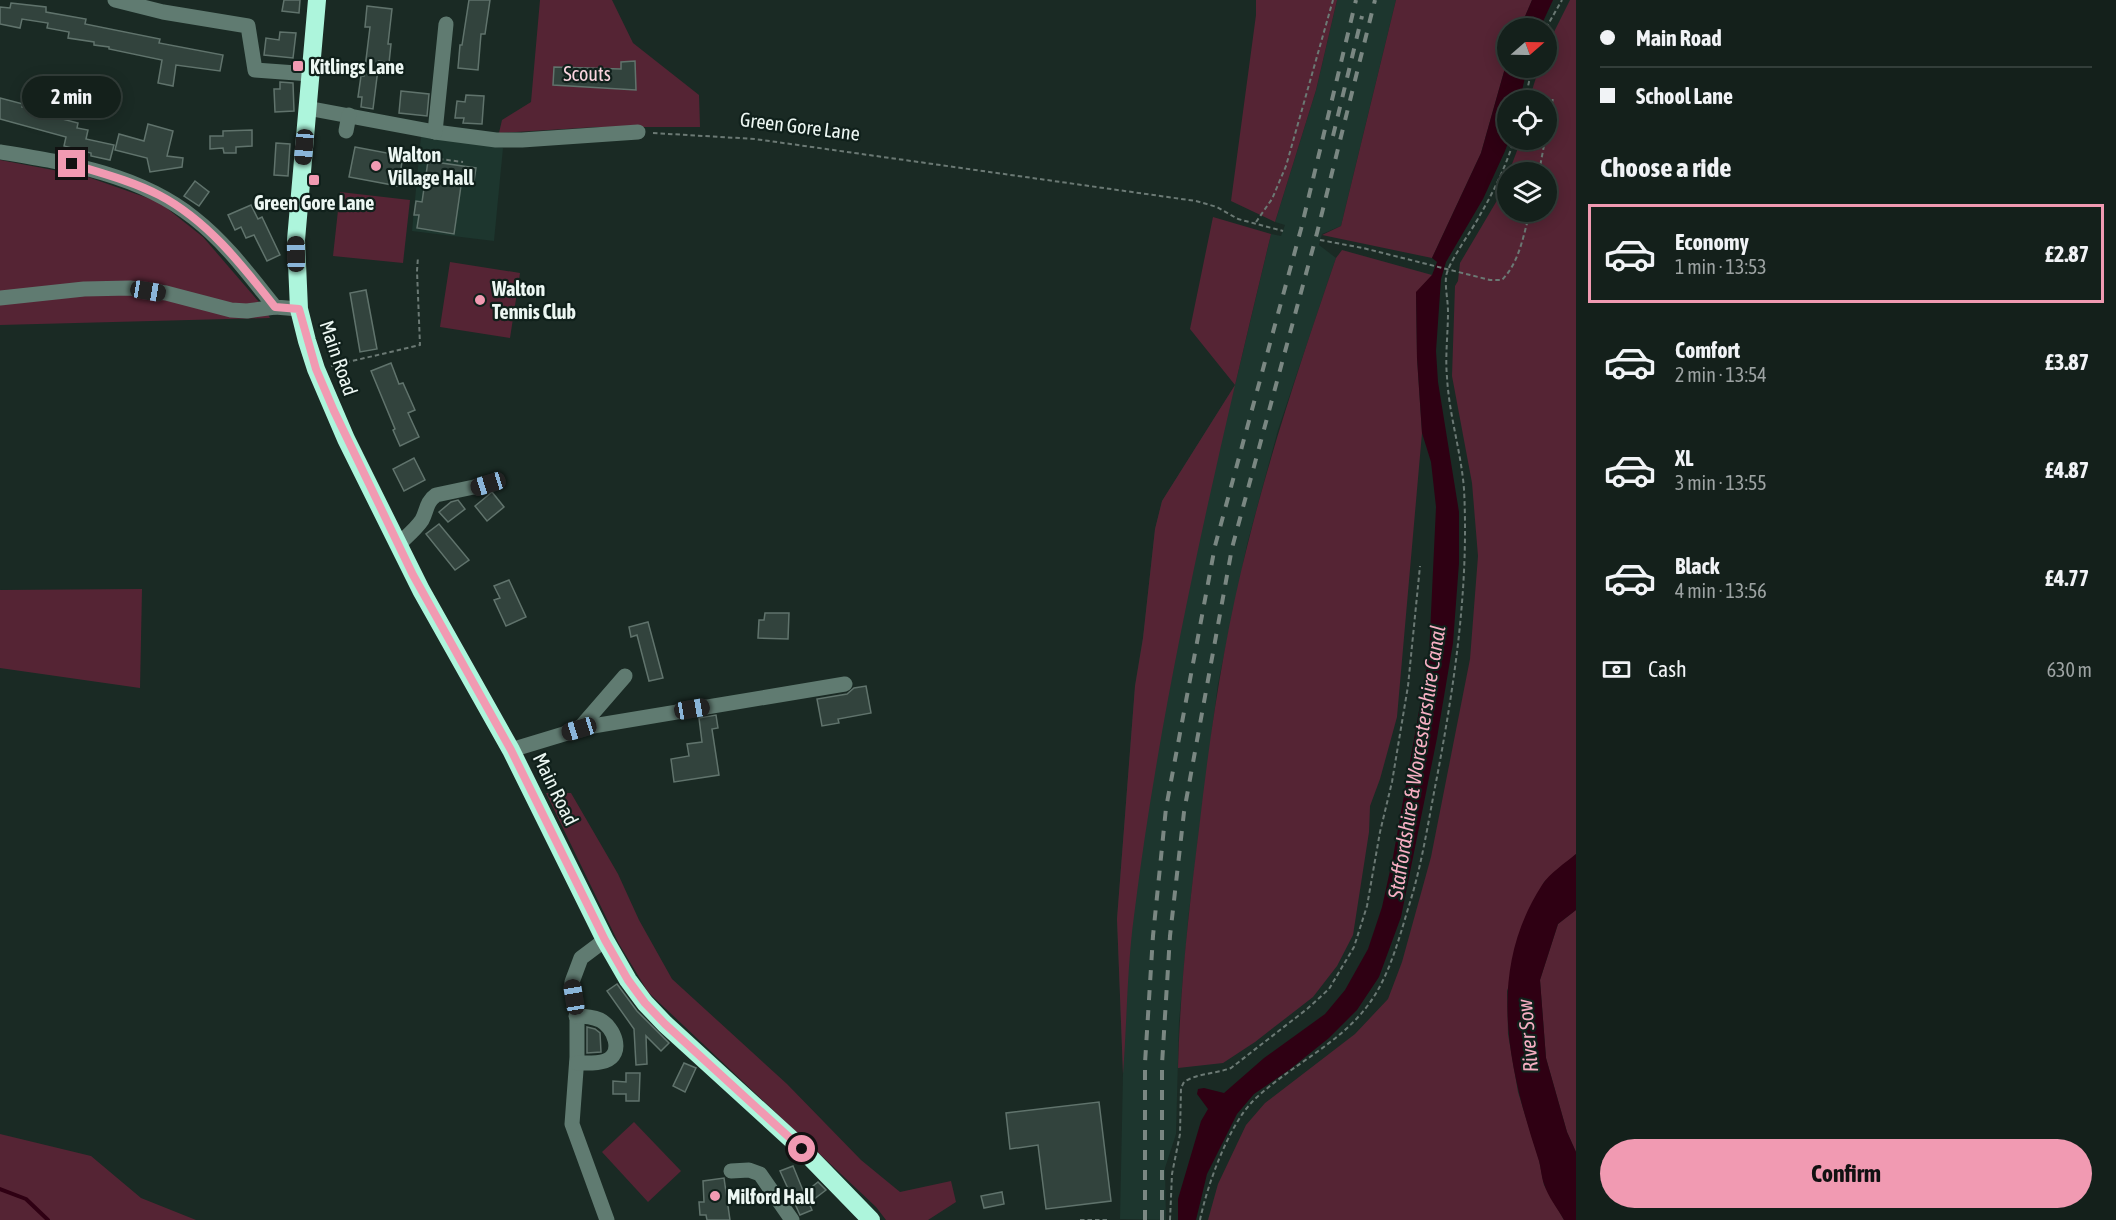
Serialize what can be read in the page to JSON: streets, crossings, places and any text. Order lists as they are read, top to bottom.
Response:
{
  "streets": {
    "highway": ["Main Road"],
    "path": ["Green Gore Lane"]
  },
  "water": ["Staffordshire & Worcestershire Canal", "River Sow"],
  "parks": ["Scouts"],
  "places": {
    "transit": ["Kitlings Lane", "Green Gore Lane"],
    "other": ["Walton Village Hall", "Walton Tennis Club", "Milford Hall"]
  },
  "north": "right",
  "page": {
    "banner": ["Main Road", "School Lane"],
    "bubble": "2 min",
    "heading": "Choose a ride",
    "list": [
      {
        "name": "Economy",
        "note": "1 min · 13:53",
        "value": "£2.87"
      },
      {
        "name": "Comfort",
        "note": "2 min · 13:54",
        "value": "£3.87"
      },
      {
        "name": "XL",
        "note": "3 min · 13:55",
        "value": "£4.87"
      },
      {
        "name": "Black",
        "note": "4 min · 13:56",
        "value": "£4.77"
      }
    ],
    "pay": ["Cash", "630 m"],
    "buttons": "Confirm"
  }
}
